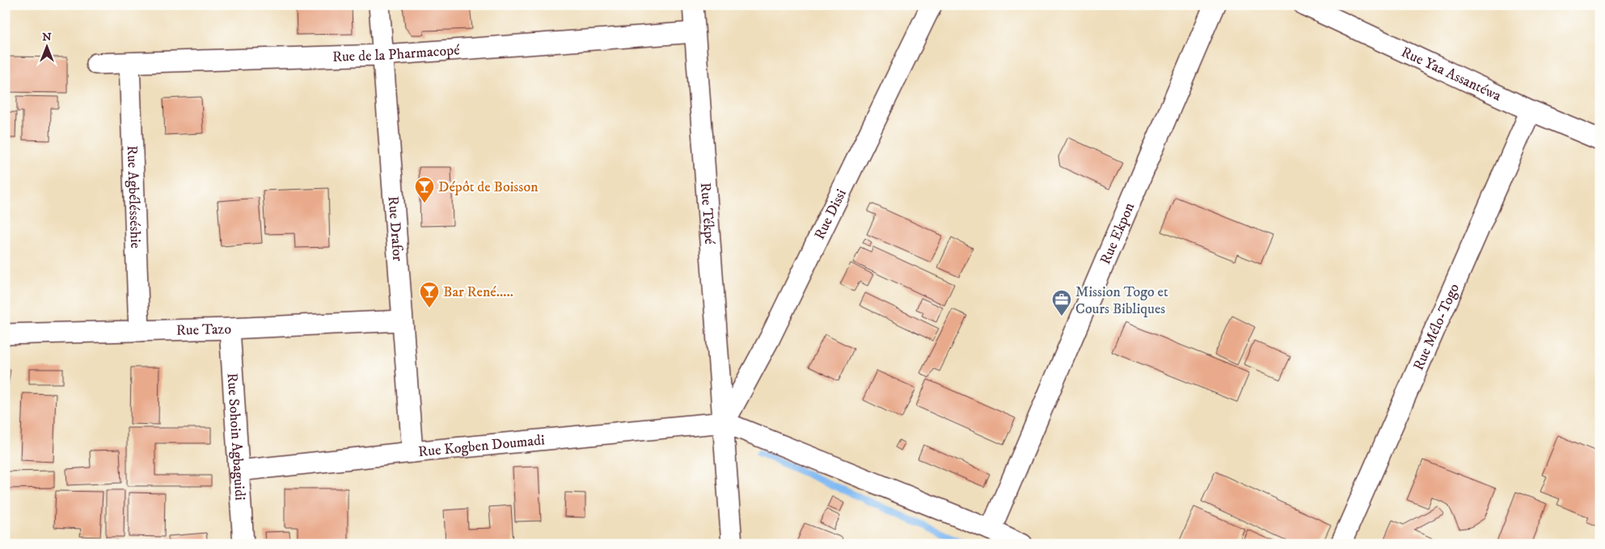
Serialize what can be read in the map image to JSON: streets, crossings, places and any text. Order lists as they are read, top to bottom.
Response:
{
  "streets": {
    "street": [
      "Rue de la Pharmacopé",
      "Rue Yaa Assantéwa",
      "Rue Agbélésséshie",
      "Rue Tékpé",
      "Rue Dissi",
      "Rue Drafor",
      "Rue Ekpon",
      "Rue Mélo-Togo",
      "Rue Tazo",
      "Rue Sohoin Agbaguidi",
      "Rue Kogben Doumadi"
    ]
  },
  "crossings": [
    ["Rue de la Pharmacopé", "Rue Agbélésséshie"],
    ["Rue de la Pharmacopé", "Rue Tékpé"],
    ["Rue de la Pharmacopé", "Rue Drafor"],
    ["Rue Yaa Assantéwa", "Rue Mélo-Togo"],
    ["Rue Agbélésséshie", "Rue Tazo"],
    ["Rue Tékpé", "Rue Dissi"],
    ["Rue Tékpé", "Rue Kogben Doumadi"],
    ["Rue Dissi", "Rue Kogben Doumadi"],
    ["Rue Drafor", "Rue Tazo"],
    ["Rue Drafor", "Rue Kogben Doumadi"],
    ["Rue Tazo", "Rue Sohoin Agbaguidi"],
    ["Rue Sohoin Agbaguidi", "Rue Kogben Doumadi"]
  ],
  "places": {
    "bar": ["Dépôt de Boisson", "Bar René....."],
    "office": ["Mission Togo et Cours Bibliques"]
  },
  "north": "top"
}
